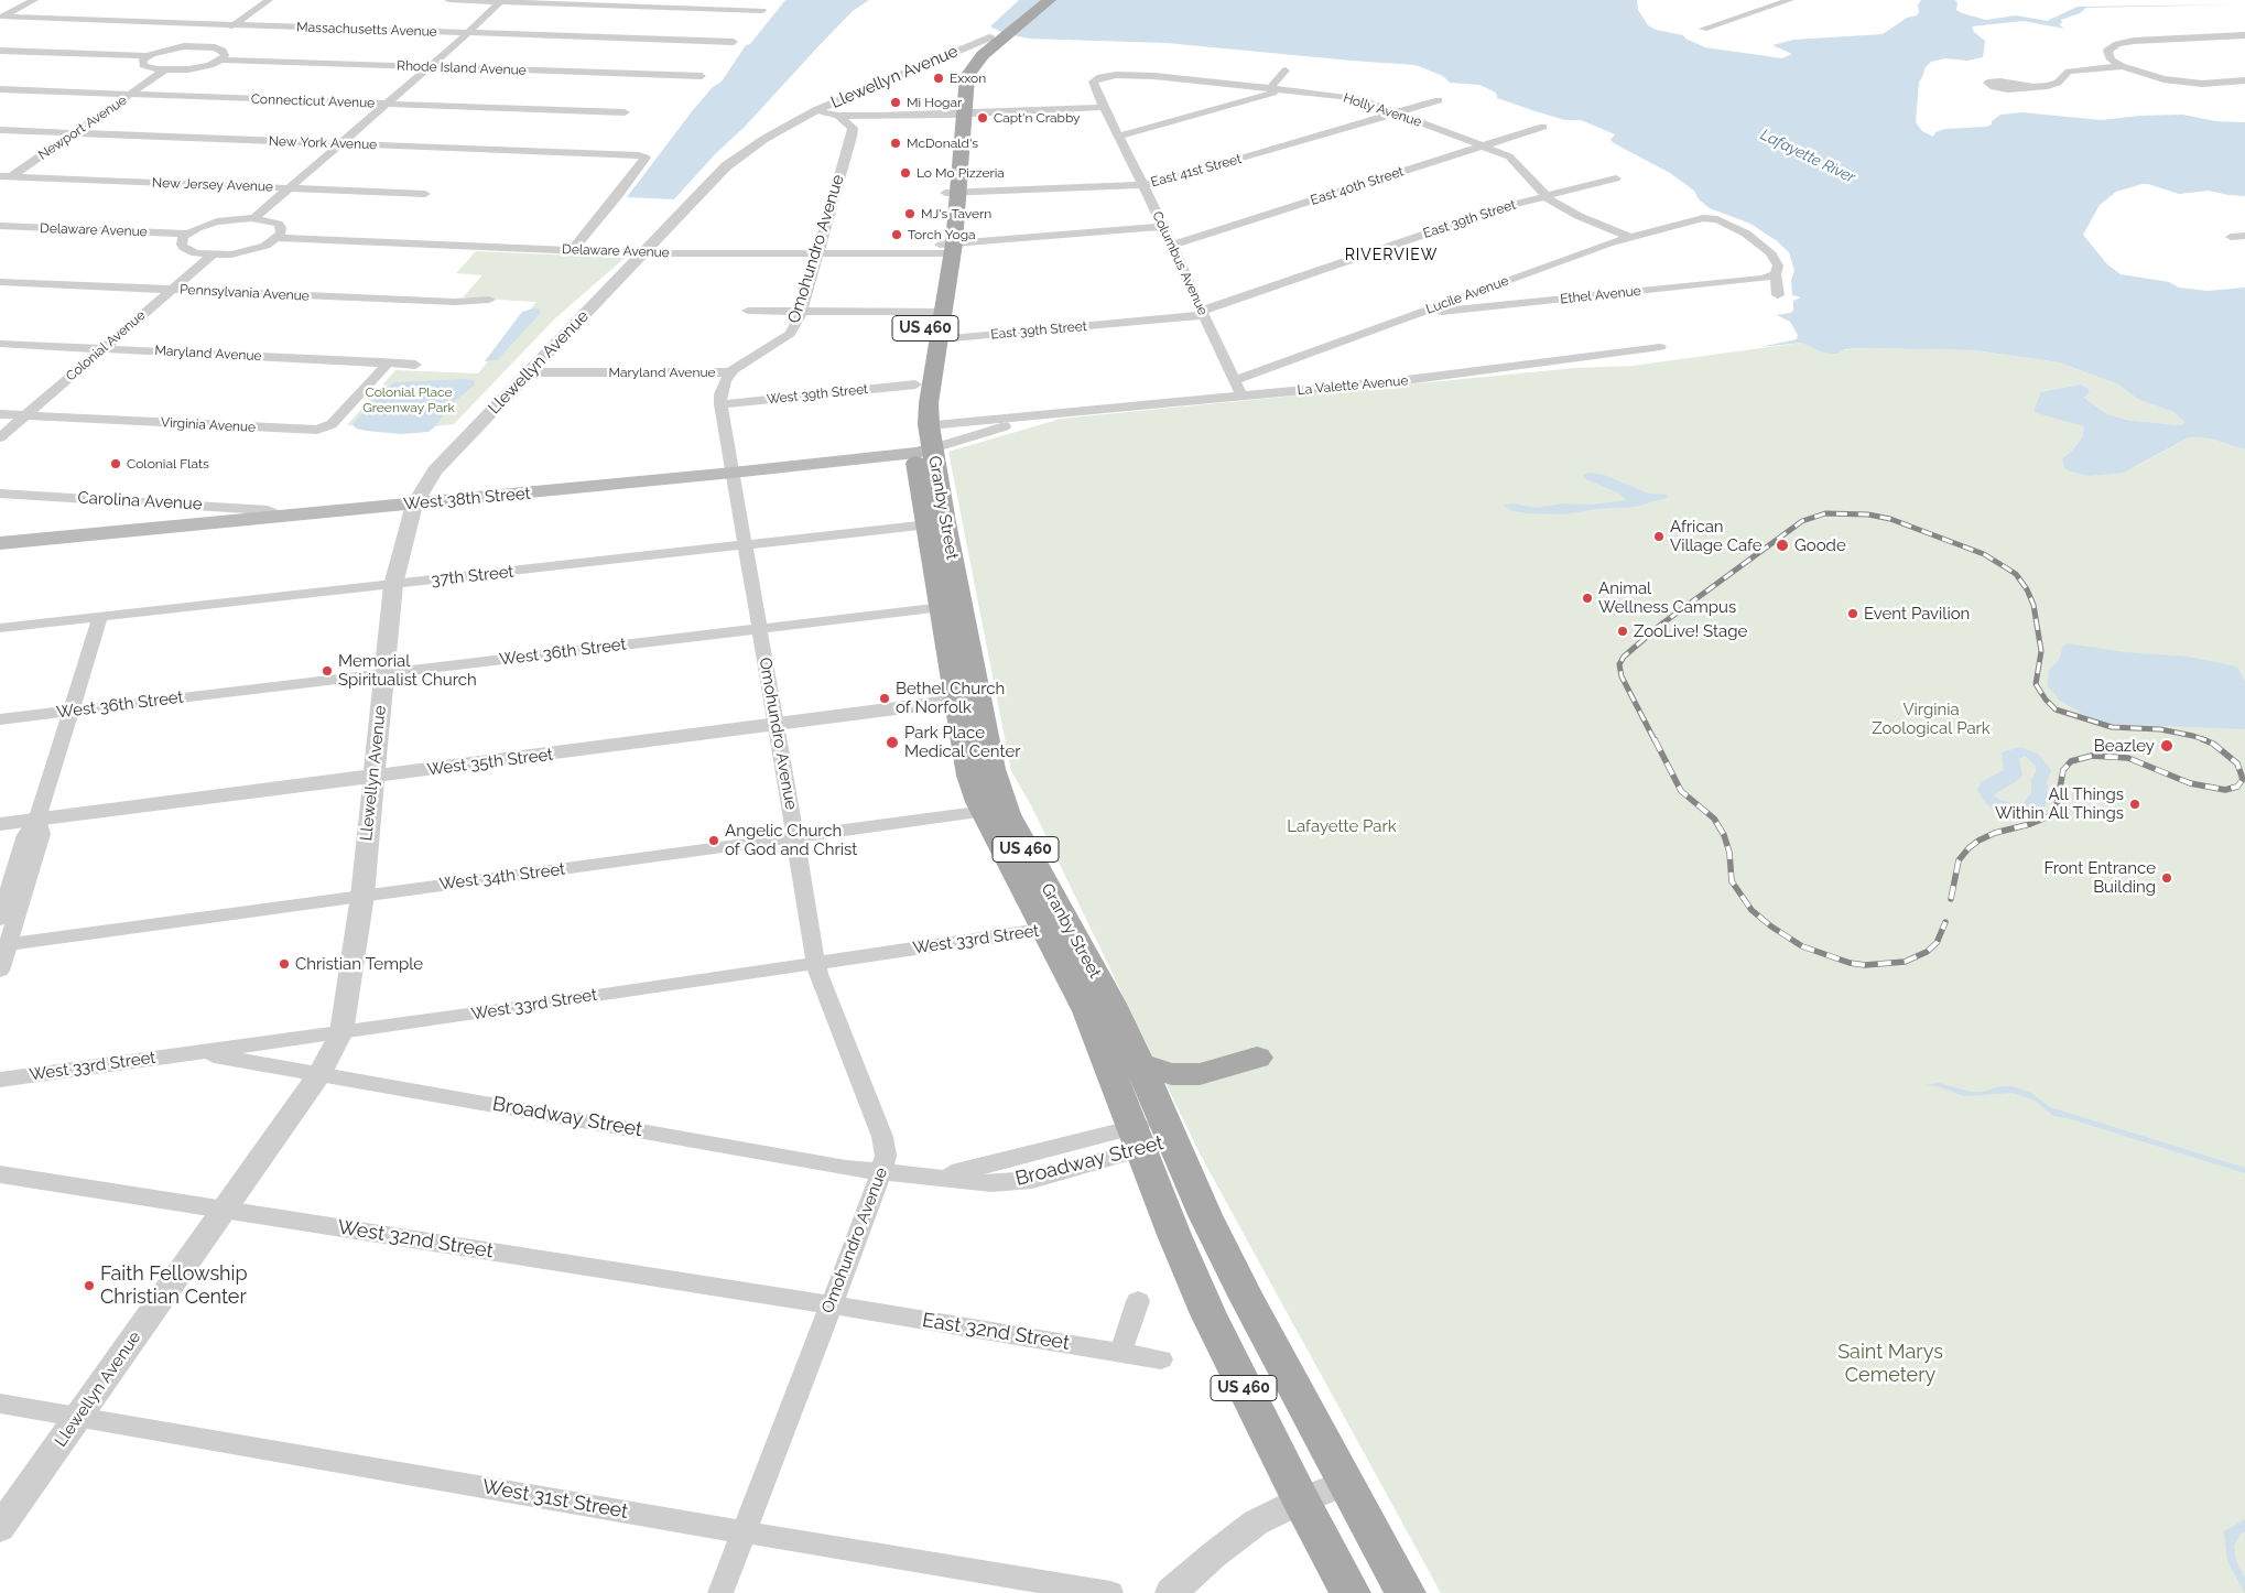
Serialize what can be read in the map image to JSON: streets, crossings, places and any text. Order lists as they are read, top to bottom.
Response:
{
  "streets": {
    "main road": ["US 460", "West 38th Street", "Granby Street"],
    "street": [
      "Massachusetts Avenue",
      "Rhode Island Avenue",
      "Llewellyn Avenue",
      "Connecticut Avenue",
      "Holly Avenue",
      "Newport Avenue",
      "New York Avenue",
      "East 41st Street",
      "New Jersey Avenue",
      "East 40th Street",
      "East 39th Street",
      "Delaware Avenue",
      "Omohundro Avenue",
      "Columbus Avenue",
      "Pennsylvania Avenue",
      "Lucile Avenue",
      "Ethel Avenue",
      "Colonial Avenue",
      "Maryland Avenue",
      "La Valette Avenue",
      "West 39th Street",
      "Virginia Avenue",
      "Carolina Avenue",
      "37th Street",
      "West 36th Street",
      "West 35th Street",
      "West 34th Street",
      "West 33rd Street",
      "Broadway Street",
      "West 32nd Street",
      "East 32nd Street",
      "West 31st Street"
    ]
  },
  "crossings": [
    ["Llewellyn Avenue", "Delaware Avenue"],
    ["Llewellyn Avenue", "Maryland Avenue"],
    ["Llewellyn Avenue", "West 38th Street"],
    ["Llewellyn Avenue", "Granby Street"],
    ["Llewellyn Avenue", "37th Street"],
    ["Llewellyn Avenue", "West 36th Street"],
    ["Llewellyn Avenue", "West 35th Street"],
    ["Llewellyn Avenue", "West 34th Street"],
    ["Llewellyn Avenue", "West 33rd Street"],
    ["Llewellyn Avenue", "Broadway Street"],
    ["Llewellyn Avenue", "West 32nd Street"],
    ["Llewellyn Avenue", "West 31st Street"],
    ["Connecticut Avenue", "Newport Avenue"],
    ["Holly Avenue", "East 41st Street"],
    ["Holly Avenue", "East 40th Street"],
    ["Holly Avenue", "East 39th Street"],
    ["Holly Avenue", "Columbus Avenue"],
    ["Holly Avenue", "Lucile Avenue"],
    ["Newport Avenue", "New York Avenue"],
    ["Newport Avenue", "New Jersey Avenue"],
    ["New York Avenue", "Delaware Avenue"],
    ["East 41st Street", "Columbus Avenue"],
    ["East 41st Street", "Granby Street"],
    ["East 40th Street", "Columbus Avenue"],
    ["East 39th Street", "Columbus Avenue"],
    ["East 39th Street", "Granby Street"],
    ["Delaware Avenue", "Omohundro Avenue"],
    ["Delaware Avenue", "Granby Street"],
    ["Omohundro Avenue", "Maryland Avenue"],
    ["Omohundro Avenue", "West 39th Street"],
    ["Omohundro Avenue", "West 38th Street"],
    ["Omohundro Avenue", "37th Street"],
    ["Omohundro Avenue", "West 36th Street"],
    ["Omohundro Avenue", "West 35th Street"],
    ["Omohundro Avenue", "West 34th Street"],
    ["Omohundro Avenue", "West 33rd Street"],
    ["Omohundro Avenue", "Broadway Street"],
    ["Omohundro Avenue", "West 32nd Street"],
    ["Omohundro Avenue", "East 32nd Street"],
    ["Omohundro Avenue", "West 31st Street"],
    ["Columbus Avenue", "Lucile Avenue"],
    ["Columbus Avenue", "La Valette Avenue"],
    ["Pennsylvania Avenue", "Colonial Avenue"],
    ["Lucile Avenue", "Ethel Avenue"],
    ["US 460", "Granby Street"],
    ["Colonial Avenue", "Maryland Avenue"],
    ["Colonial Avenue", "Virginia Avenue"],
    ["Maryland Avenue", "Virginia Avenue"],
    ["La Valette Avenue", "West 38th Street"],
    ["La Valette Avenue", "Granby Street"],
    ["West 39th Street", "Granby Street"],
    ["West 38th Street", "Carolina Avenue"],
    ["West 38th Street", "Granby Street"],
    ["Granby Street", "37th Street"],
    ["Granby Street", "West 36th Street"],
    ["Granby Street", "West 35th Street"],
    ["Granby Street", "West 34th Street"],
    ["Granby Street", "West 33rd Street"],
    ["Granby Street", "Broadway Street"],
    ["West 33rd Street", "Broadway Street"],
    ["West 32nd Street", "East 32nd Street"]
  ],
  "districts": ["RIVERVIEW"],
  "water": ["Lafayette River"],
  "parks": [
    "Colonial Place Greenway Park",
    "Virginia Zoological Park",
    "Lafayette Park",
    "Saint Marys Cemetery"
  ],
  "places": [
    "Exxon",
    "Mi Hogar",
    "Capt'n Crabby",
    "McDonald's",
    "Lo Mo Pizzeria",
    "MJ's Tavern",
    "Torch Yoga",
    "Colonial Flats",
    "African Village Cafe",
    "Goode",
    "Animal Wellness Campus",
    "Event Pavilion",
    "ZooLive! Stage",
    "Memorial Spiritualist Church",
    "Bethel Church of Norfolk",
    "Park Place Medical Center",
    "Beazley",
    "All Things Within All Things",
    "Angelic Church of God and Christ",
    "Front Entrance Building",
    "Christian Temple",
    "Faith Fellowship Christian Center"
  ]
}
